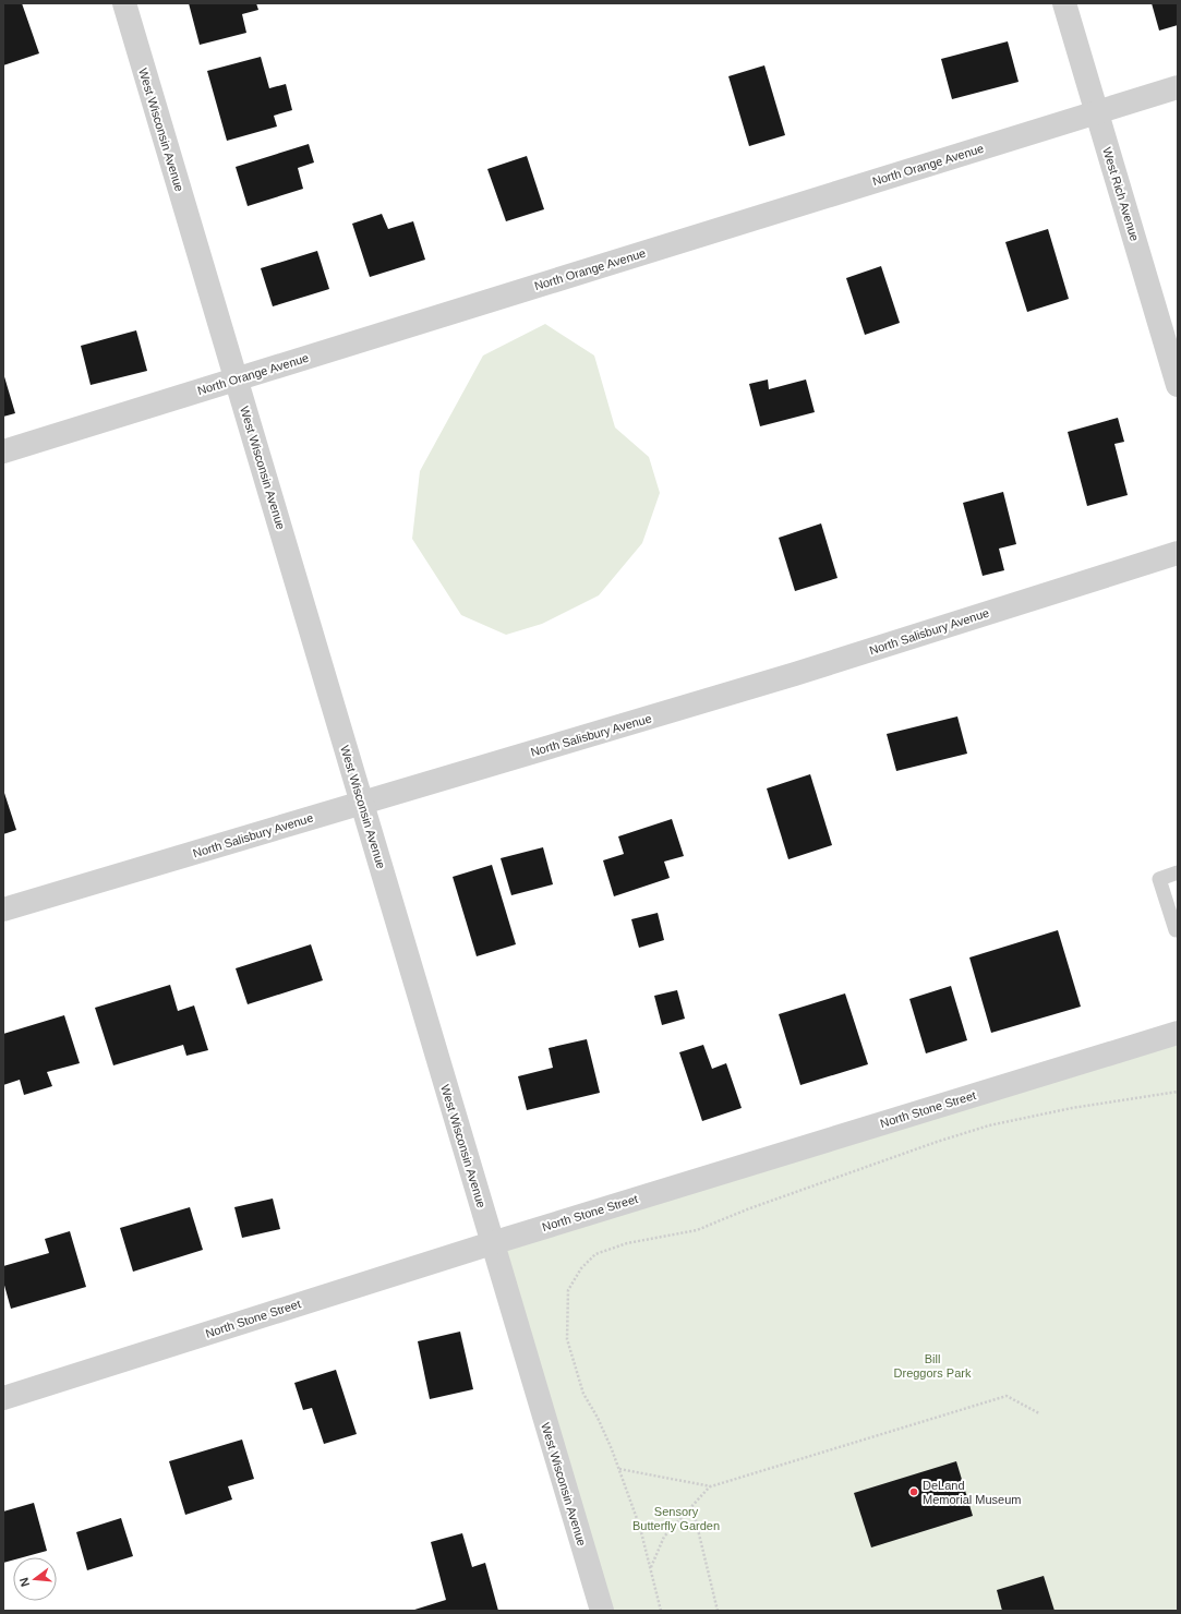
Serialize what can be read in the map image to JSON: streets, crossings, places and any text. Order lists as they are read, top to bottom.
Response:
{
  "streets": {
    "street": [
      "West Wisconsin Avenue",
      "North Orange Avenue",
      "West Rich Avenue",
      "North Salisbury Avenue",
      "North Stone Street"
    ]
  },
  "crossings": [
    ["West Wisconsin Avenue", "North Orange Avenue"],
    ["West Wisconsin Avenue", "North Salisbury Avenue"],
    ["West Wisconsin Avenue", "North Stone Street"],
    ["North Orange Avenue", "West Rich Avenue"]
  ],
  "parks": ["Bill Dreggors Park", "Sensory Butterfly Garden"],
  "places": ["DeLand Memorial Museum"],
  "north": "left"
}
